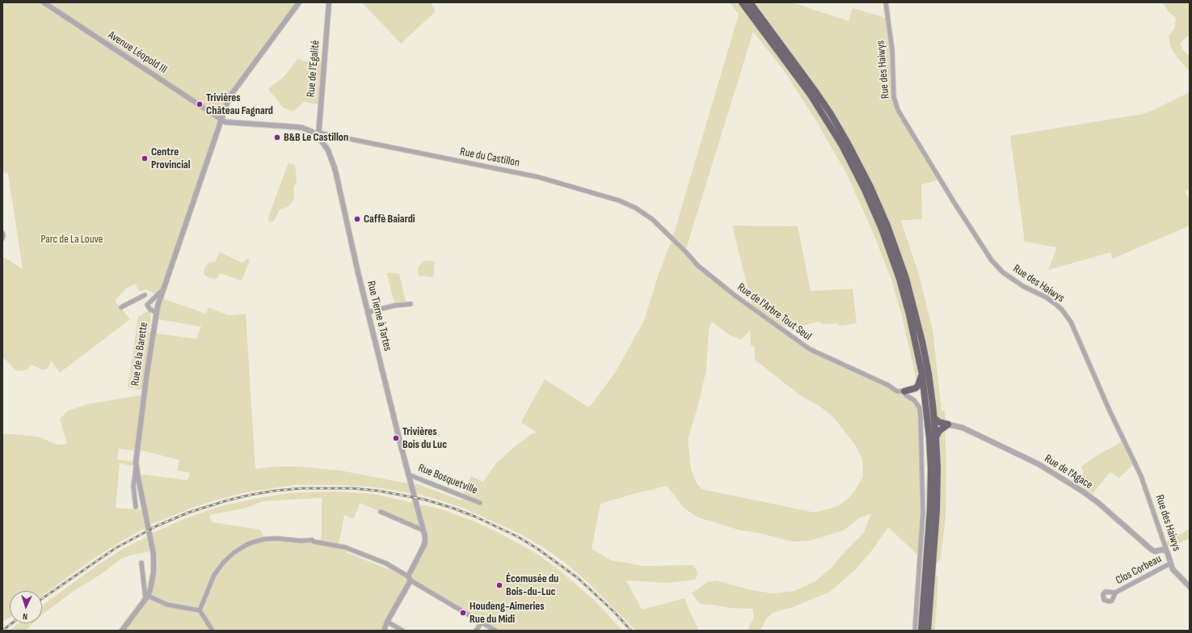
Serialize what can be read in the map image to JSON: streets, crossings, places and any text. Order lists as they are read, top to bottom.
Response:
{
  "streets": {
    "street": [
      "Avenue Léopold III",
      "Rue de l'Egalité",
      "Rue des Haiwys",
      "Rue du Castillon",
      "Rue de l'Arbre Tout Seul",
      "Rue Tierne à Tartes",
      "Rue de la Barette",
      "Rue de l'Agace",
      "Rue Bosquetville",
      "Clos Corbeau"
    ]
  },
  "crossings": [
    ["Avenue Léopold III", "Rue du Castillon"],
    ["Avenue Léopold III", "Rue de la Barette"],
    ["Rue de l'Egalité", "Rue du Castillon"],
    ["Rue de l'Egalité", "Rue Tierne à Tartes"],
    ["Rue des Haiwys", "Rue de l'Agace"],
    ["Rue des Haiwys", "Clos Corbeau"],
    ["Rue du Castillon", "Rue de l'Arbre Tout Seul"],
    ["Rue du Castillon", "Rue Tierne à Tartes"],
    ["Rue du Castillon", "Rue de la Barette"],
    ["Rue Tierne à Tartes", "Rue Bosquetville"]
  ],
  "parks": ["Parc de La Louve"],
  "places": [
    "Trivières Château Fagnard",
    "B&B Le Castillon",
    "Centre Provincial",
    "Caffè Baiardi",
    "Trivières Bois du Luc",
    "Écomusée du Bois-du-Luc",
    "Houdeng-Aimeries Rue du Midi"
  ],
  "north": "bottom"
}
